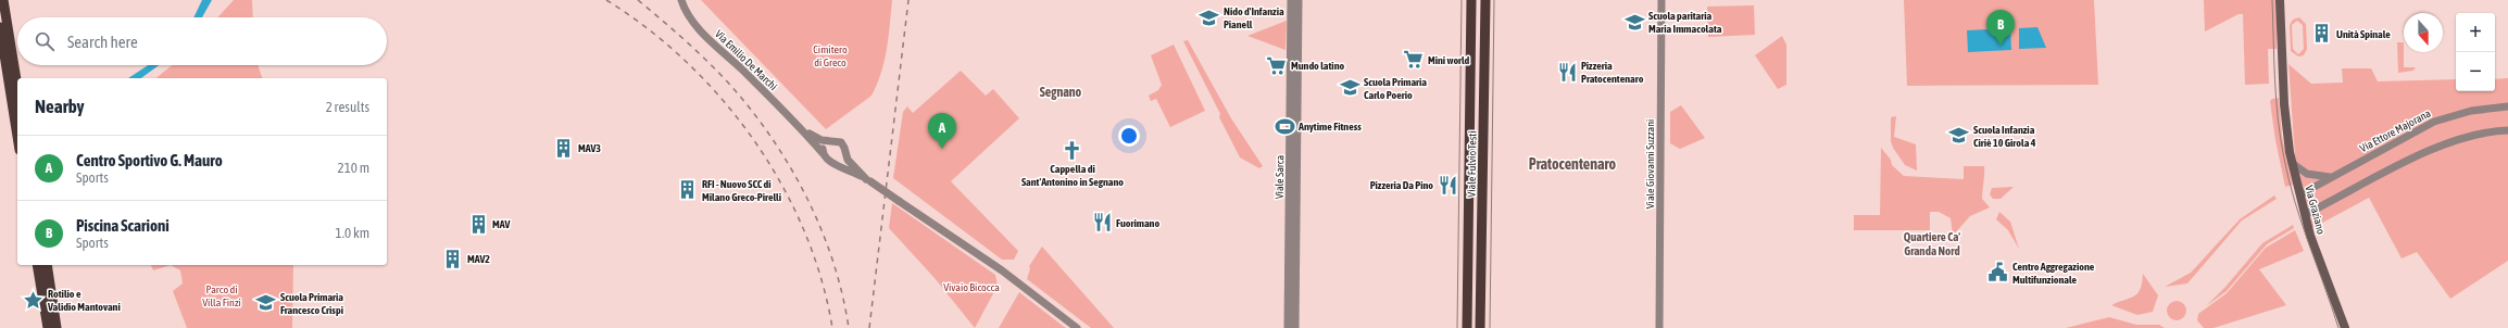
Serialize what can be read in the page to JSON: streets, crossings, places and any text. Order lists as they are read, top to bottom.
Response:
{
  "streets": {
    "main road": ["Viale Fulvio Testi", "Via Graziano"],
    "street": [
      "Via Emilio De Marchi",
      "Via Ettore Majorana",
      "Viale Giovanni Suzzani",
      "Viale Sarca"
    ]
  },
  "crossings": [
    ["Via Ettore Majorana", "Via Graziano"]
  ],
  "districts": ["Segnano", "Pratocentenaro", "Quartiere Ca' Granda Nord"],
  "parks": ["Cimitero di Greco", "Vivaio Bicocca", "Parco di Villa Finzi"],
  "places": {
    "school or university": [
      "Nido d'Infanzia Pianell",
      "Scuola paritaria Maria Immacolata",
      "Scuola Primaria Carlo Poerio",
      "Scuola Infanzia Ciriè 10 Girola 4",
      "Scuola Primaria Francesco Crispi"
    ],
    "building": [
      "Unità Spinale",
      "MAV3",
      "RFI - Nuovo SCC di Milano Greco-Pirelli",
      "MAV",
      "MAV2"
    ],
    "supermarket": ["Mini world", "Mundo latino"],
    "restaurant": ["Pizzeria Pratocentenaro", "Pizzeria Da Pino", "Fuorimano"],
    "sports": ["Anytime Fitness"],
    "church": ["Cappella di Sant'Antonino in Segnano"],
    "public building": ["Centro Aggregazione Multifunzionale"],
    "place": ["Rotilio e Validio Mantovani"]
  },
  "north": "bottom",
  "page": {
    "pins": ["B", "A"],
    "map_buttons": ["+", "−"],
    "search": "Search here",
    "heading": ["Nearby", "2 results"],
    "list": [
      {
        "mark": "A",
        "name": "Centro Sportivo G. Mauro",
        "note": "Sports",
        "value": "210 m"
      },
      {
        "mark": "B",
        "name": "Piscina Scarioni",
        "note": "Sports",
        "value": "1.0 km"
      }
    ]
  }
}
